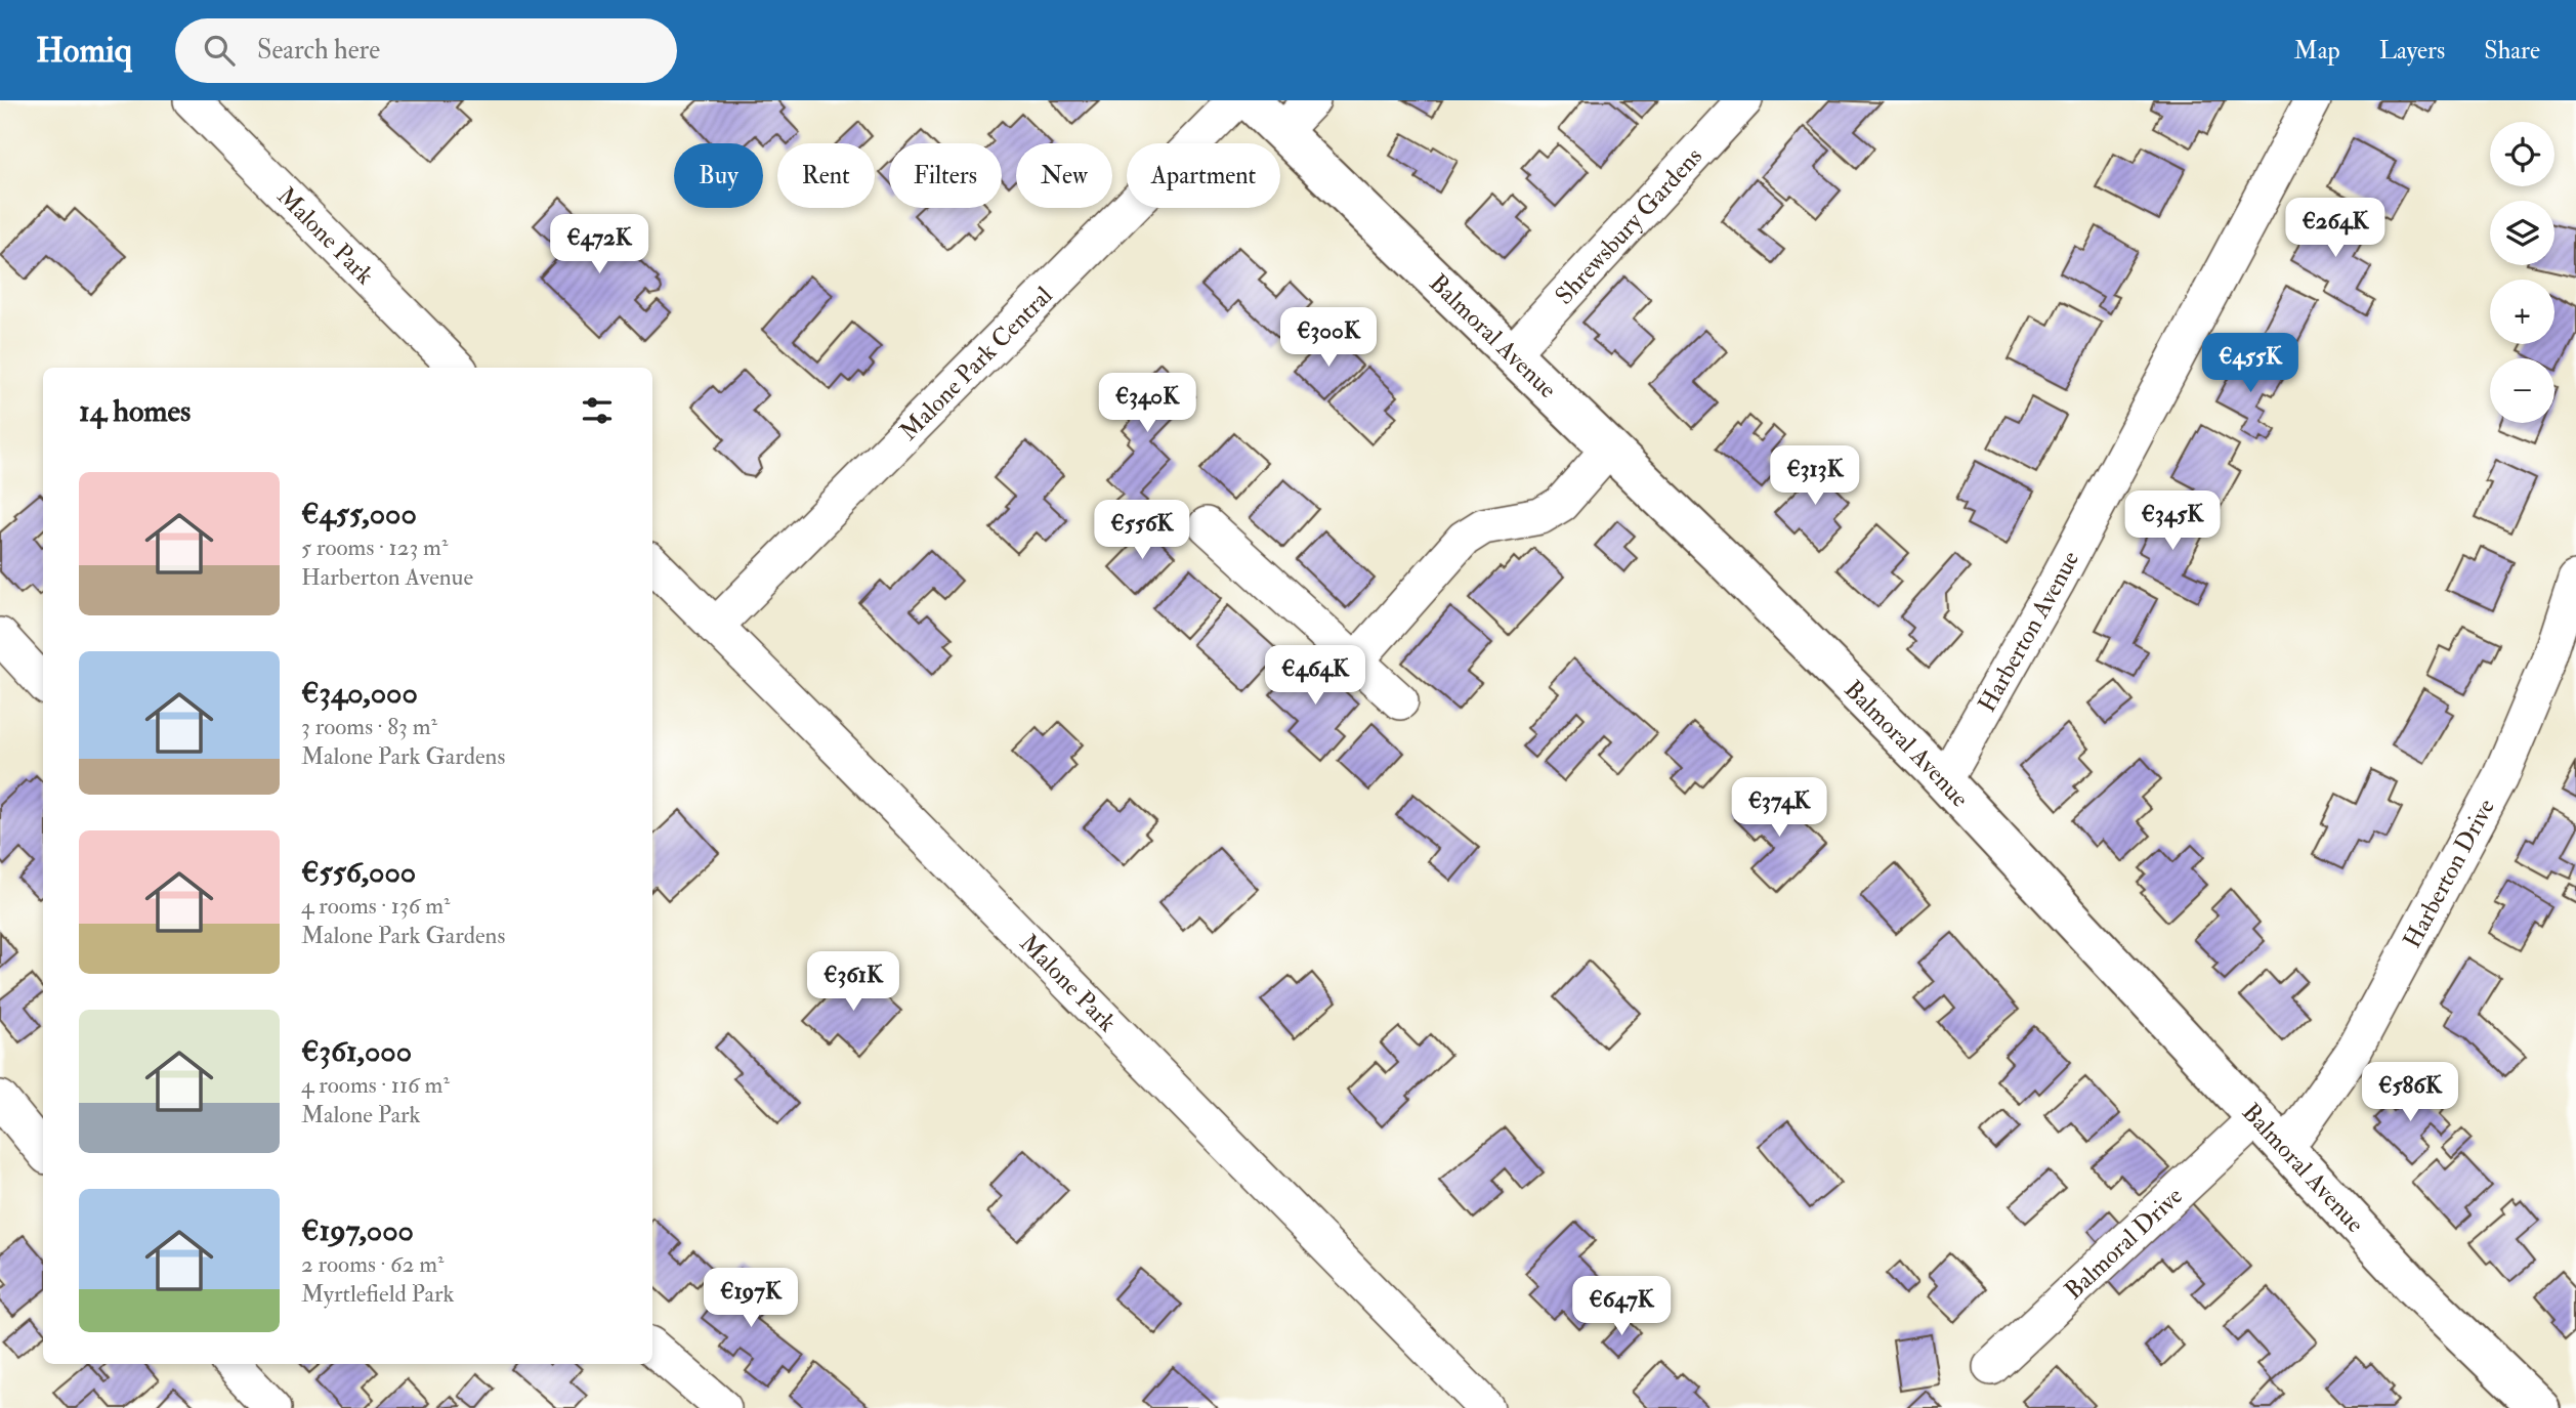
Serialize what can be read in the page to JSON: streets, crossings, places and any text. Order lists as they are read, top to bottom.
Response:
{
  "streets": {
    "highway": ["Balmoral Avenue"],
    "street": [
      "Shrewsbury Gardens",
      "Malone Park",
      "Malone Park Central",
      "Harberton Avenue",
      "Harberton Drive",
      "Balmoral Drive"
    ]
  },
  "crossings": [
    ["Shrewsbury Gardens", "Balmoral Avenue"],
    ["Malone Park", "Malone Park Central"],
    ["Balmoral Avenue", "Harberton Avenue"],
    ["Balmoral Avenue", "Harberton Drive"],
    ["Balmoral Avenue", "Balmoral Drive"]
  ],
  "page": {
    "header": "Homiq",
    "search": "Search here",
    "nav": ["Map", "Layers", "Share"],
    "map_buttons": ["+", "−"],
    "chip": [
      "Buy",
      "Rent",
      "Filters",
      "New",
      "Apartment"
    ],
    "price": [
      "€264K",
      "€472K",
      "€300K",
      "€455K",
      "€340K",
      "€313K",
      "€345K",
      "€556K",
      "€464K",
      "€374K",
      "€361K",
      "€586K",
      "€197K",
      "€647K"
    ],
    "heading": "14 homes",
    "list": [
      {
        "name": "€455,000",
        "note": "5 rooms · 123 m² · Harberton Avenue"
      },
      {
        "name": "€340,000",
        "note": "3 rooms · 83 m² · Malone Park Gardens"
      },
      {
        "name": "€556,000",
        "note": "4 rooms · 136 m² · Malone Park Gardens"
      },
      {
        "name": "€361,000",
        "note": "4 rooms · 116 m² · Malone Park"
      },
      {
        "name": "€197,000",
        "note": "2 rooms · 62 m² · Myrtlefield Park"
      }
    ]
  }
}
